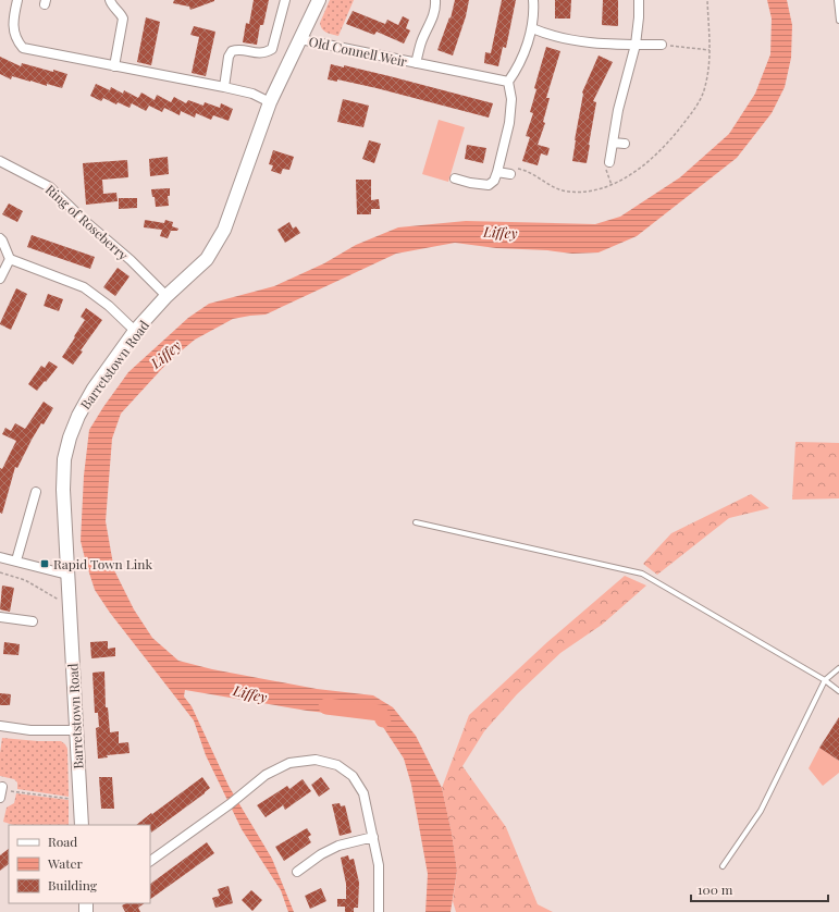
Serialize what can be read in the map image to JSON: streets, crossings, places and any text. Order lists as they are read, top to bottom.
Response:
{
  "streets": {
    "street": ["Old Connell Weir", "Ring of Roseberry", "Barretstown Road"]
  },
  "crossings": [
    ["Old Connell Weir", "Barretstown Road"],
    ["Ring of Roseberry", "Barretstown Road"]
  ],
  "water": ["Liffey"],
  "places": {
    "transit": ["Rapid Town Link"]
  },
  "legend": ["Road", "Water", "Building"],
  "scale_bar": "100 m"
}
